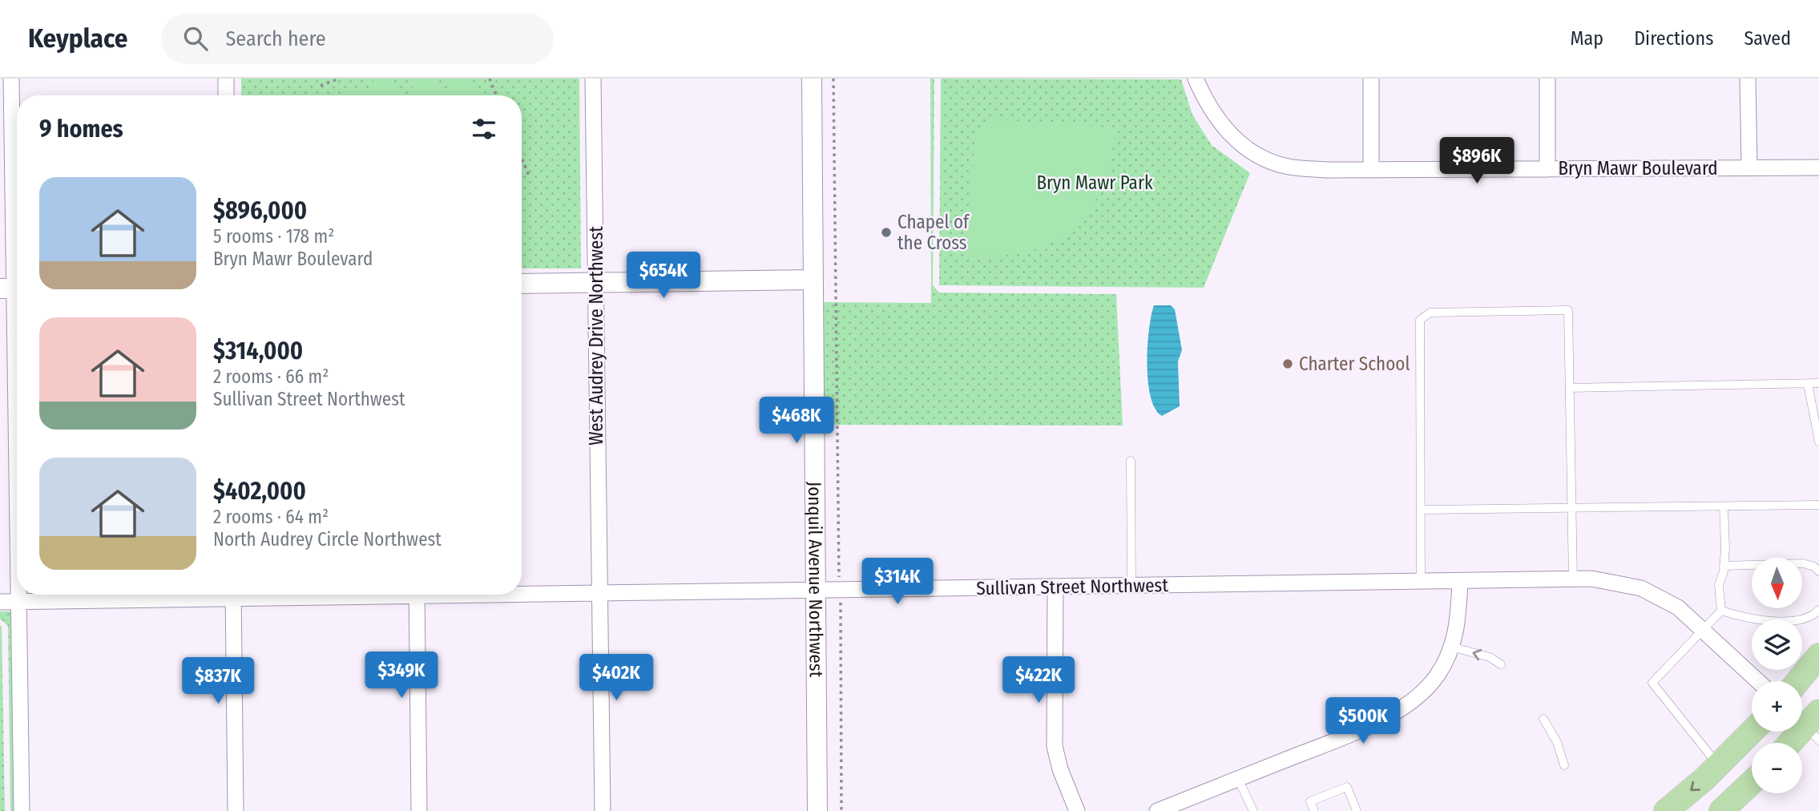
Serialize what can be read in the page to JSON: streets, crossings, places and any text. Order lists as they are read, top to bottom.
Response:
{
  "streets": {
    "street": [
      "Bryn Mawr Boulevard",
      "West Audrey Drive Northwest",
      "Jonquil Avenue Northwest",
      "Sullivan Street Northwest"
    ]
  },
  "crossings": [
    ["West Audrey Drive Northwest", "Sullivan Street Northwest"],
    ["Jonquil Avenue Northwest", "Sullivan Street Northwest"]
  ],
  "parks": ["Bryn Mawr Park"],
  "places": ["Chapel of the Cross", "Charter School"],
  "north": "bottom",
  "page": {
    "header": "Keyplace",
    "search": "Search here",
    "nav": ["Map", "Directions", "Saved"],
    "heading": "9 homes",
    "price": [
      "$896K",
      "$654K",
      "$468K",
      "$314K",
      "$349K",
      "$402K",
      "$422K",
      "$837K",
      "$500K"
    ],
    "list": [
      {
        "name": "$896,000",
        "note": "5 rooms · 178 m² · Bryn Mawr Boulevard"
      },
      {
        "name": "$314,000",
        "note": "2 rooms · 66 m² · Sullivan Street Northwest"
      },
      {
        "name": "$402,000",
        "note": "2 rooms · 64 m² · North Audrey Circle Northwest"
      }
    ],
    "map_buttons": ["+", "−"]
  }
}
